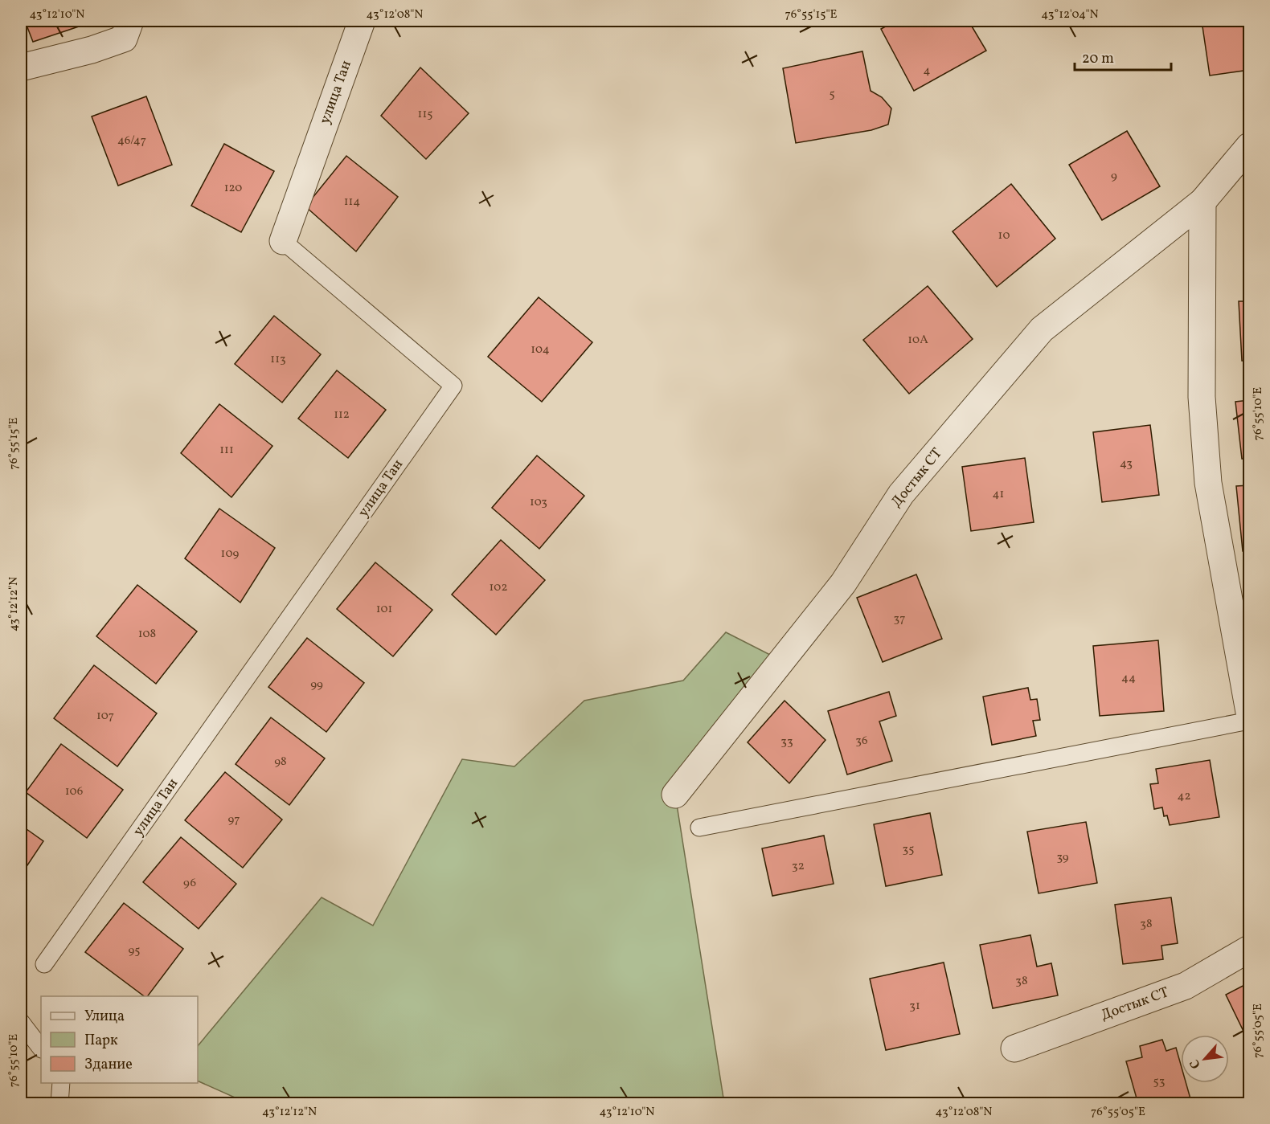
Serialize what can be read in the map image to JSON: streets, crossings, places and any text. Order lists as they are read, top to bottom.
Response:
{
  "streets": {
    "street": ["улица Тан", "Достык СТ"]
  },
  "house_numbers": [
    "4",
    "5",
    "115",
    "46/47",
    "9",
    "120",
    "114",
    "10",
    "10А",
    "104",
    "113",
    "112",
    "111",
    "43",
    "41",
    "103",
    "109",
    "102",
    "101",
    "37",
    "108",
    "44",
    "99",
    "107",
    "36",
    "33",
    "98",
    "106",
    "42",
    "97",
    "35",
    "39",
    "32",
    "96",
    "38",
    "95",
    "38",
    "31",
    "53"
  ],
  "legend": ["Улица", "Парк", "Здание"],
  "scale_bar": "20 m",
  "north": "bottom left",
  "coordinates": [
    "43°12'10\"N",
    "43°12'08\"N",
    "76°55'15\"E",
    "43°12'04\"N",
    "76°55'10\"E",
    "43°12'12\"N",
    "76°55'05\"E"
  ]
}
